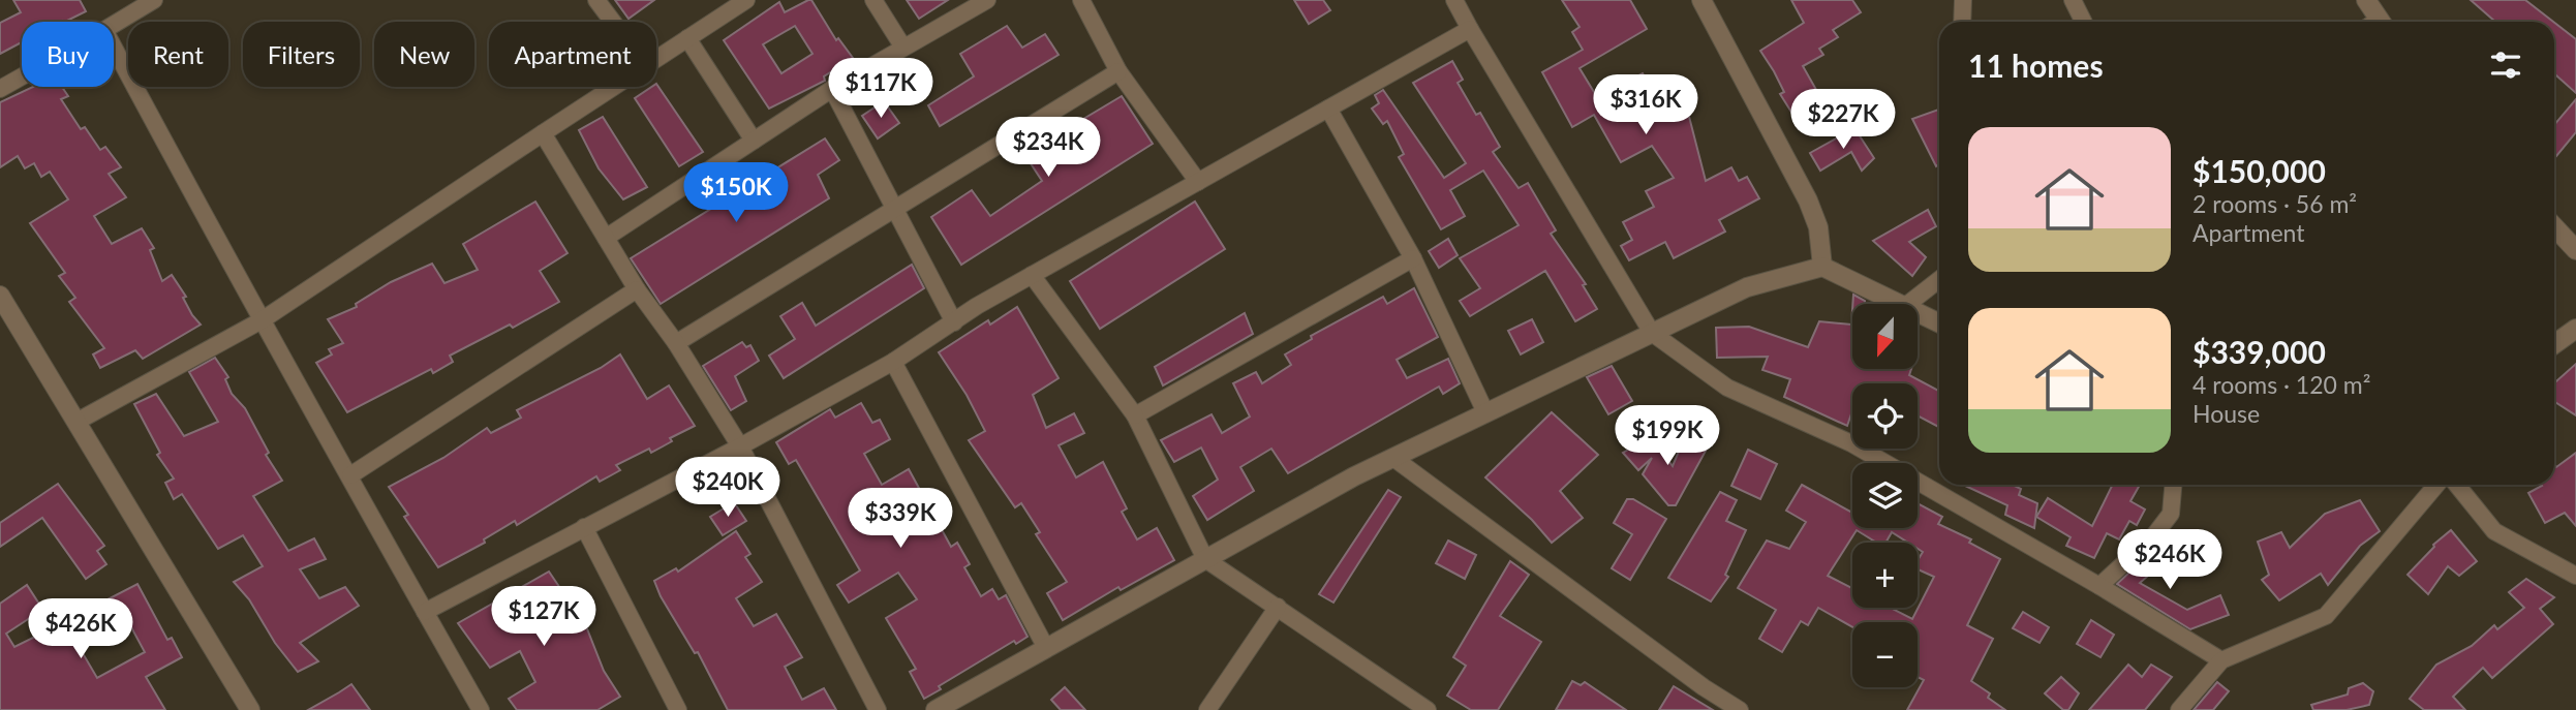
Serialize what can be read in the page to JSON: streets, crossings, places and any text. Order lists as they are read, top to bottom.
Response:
{
  "north": "bottom",
  "page": {
    "chip": [
      "Buy",
      "Rent",
      "Filters",
      "New",
      "Apartment"
    ],
    "heading": "11 homes",
    "price": [
      "$117K",
      "$316K",
      "$227K",
      "$234K",
      "$150K",
      "$199K",
      "$240K",
      "$339K",
      "$246K",
      "$127K",
      "$426K"
    ],
    "list": [
      {
        "name": "$150,000",
        "note": "2 rooms · 56 m² · Apartment"
      },
      {
        "name": "$339,000",
        "note": "4 rooms · 120 m² · House"
      }
    ],
    "map_buttons": ["+", "−"]
  }
}
